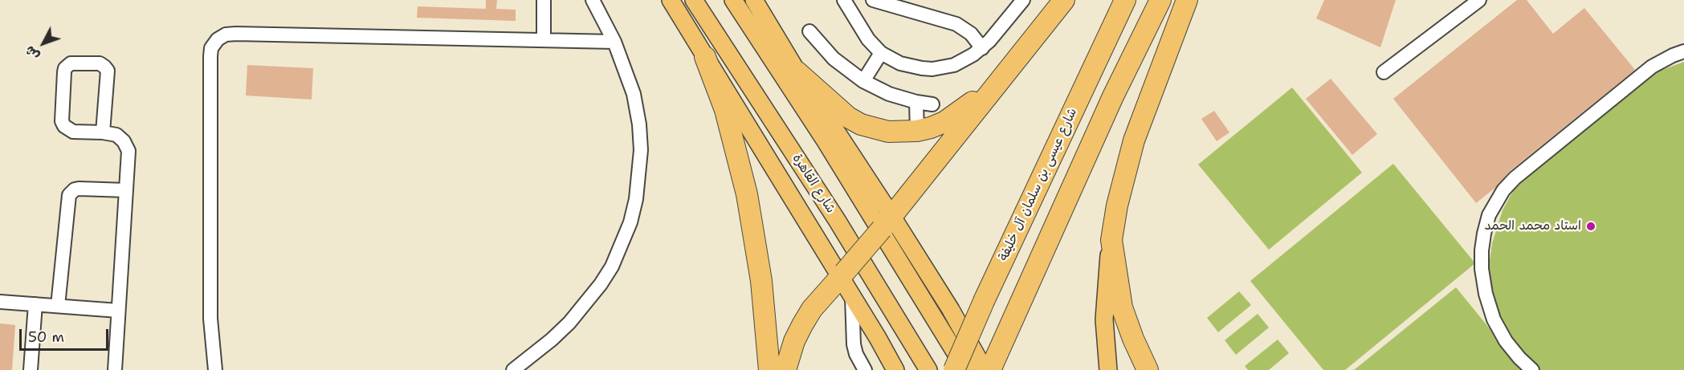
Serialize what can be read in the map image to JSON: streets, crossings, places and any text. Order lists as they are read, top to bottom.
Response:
{
  "streets": {
    "highway": ["شارع عيسى بن سلمان آل خليفة"],
    "main road": ["شارع القاهرة"]
  },
  "places": ["استاد محمد الحمد"],
  "scale_bar": "50 m",
  "north": "bottom left"
}
